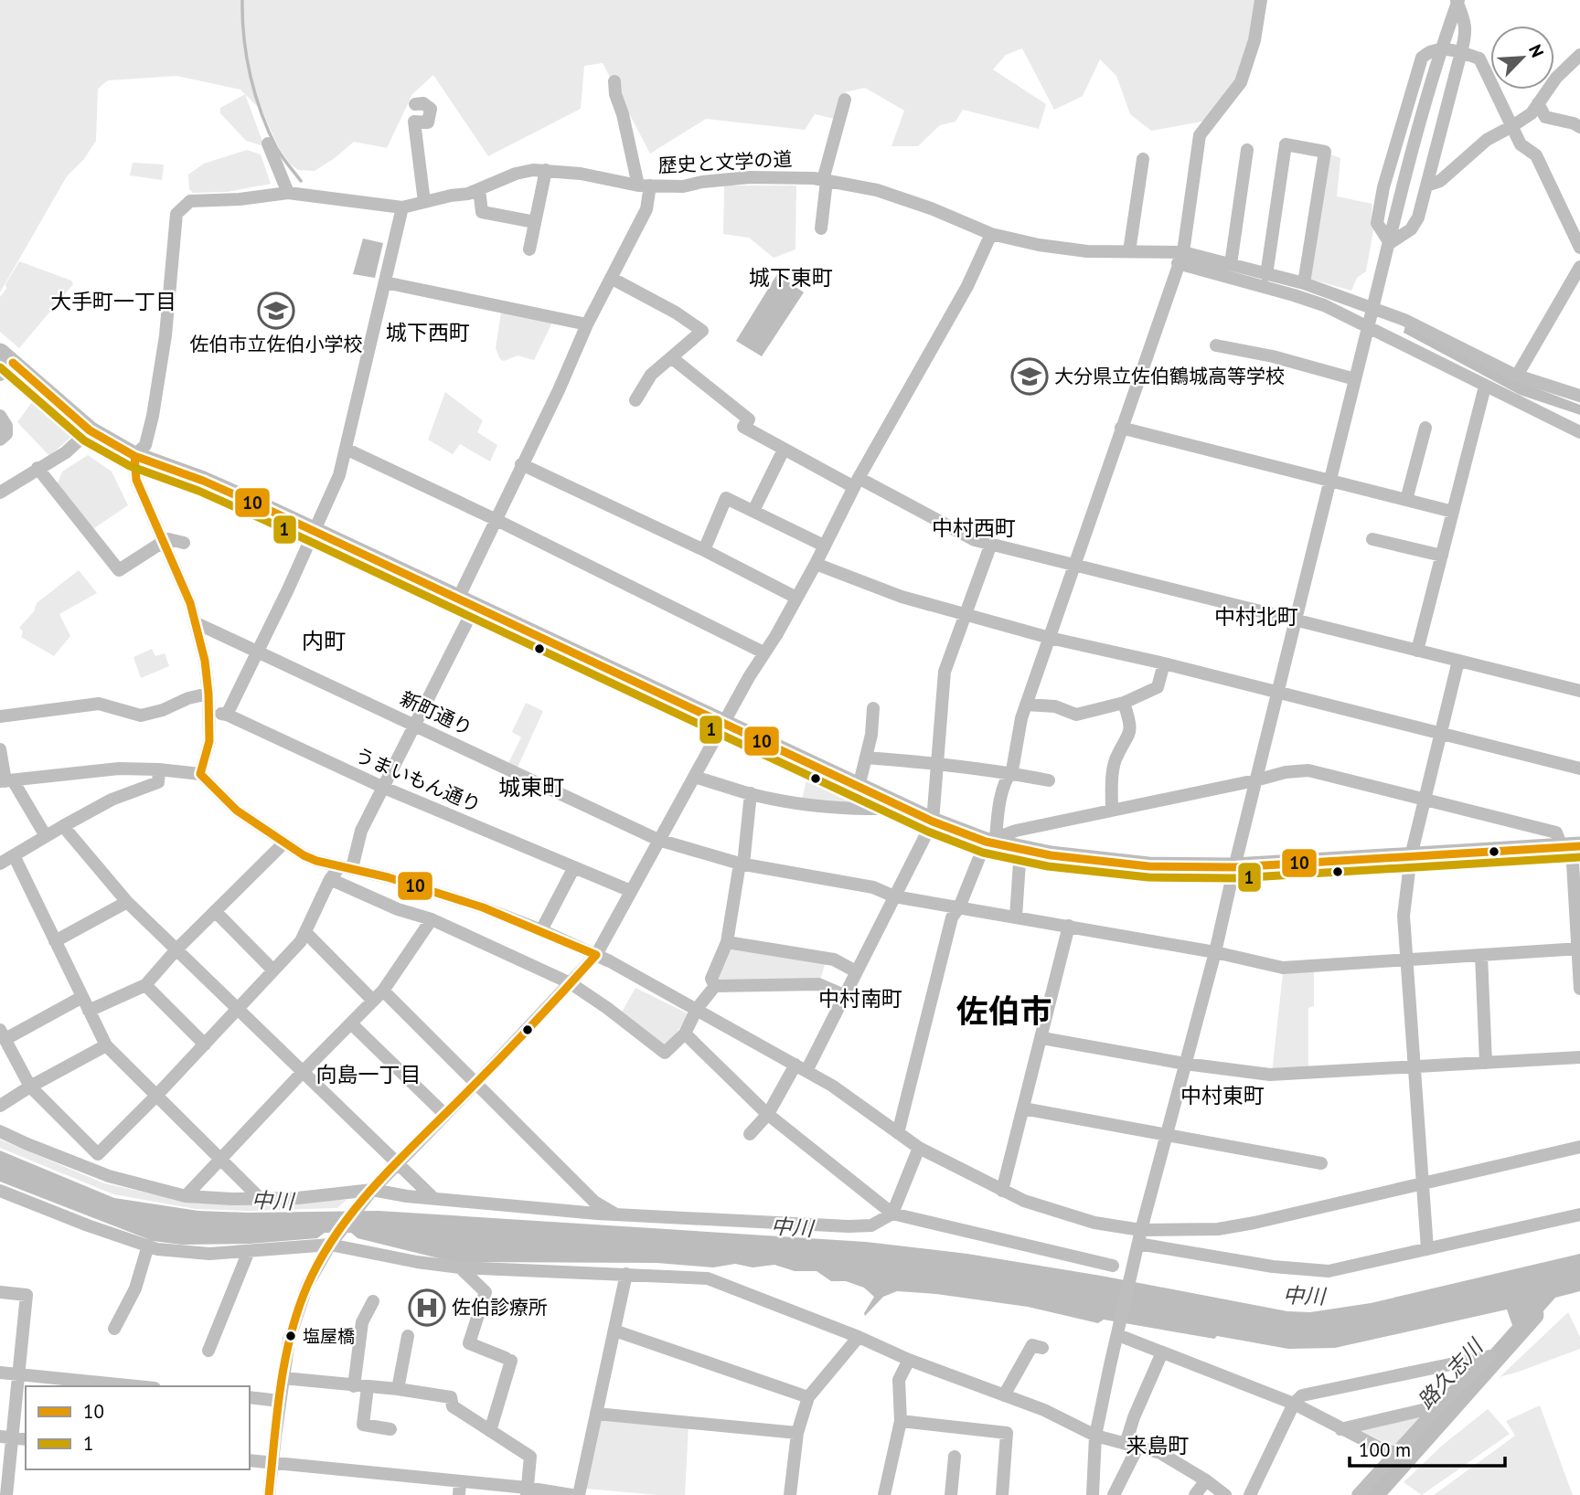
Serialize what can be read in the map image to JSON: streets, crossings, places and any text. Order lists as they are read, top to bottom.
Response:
{
  "streets": {
    "street": ["歴史と文学の道", "新町通り", "うまいもん通り"]
  },
  "districts": [
    "城下東町",
    "大手町一丁目",
    "城下西町",
    "中村西町",
    "中村北町",
    "内町",
    "城東町",
    "中村南町",
    "佐伯市",
    "向島一丁目",
    "中村東町",
    "来島町"
  ],
  "water": ["中川", "路久志川"],
  "places": {
    "school or university": ["佐伯市立佐伯小学校", "大分県立佐伯鶴城高等学校"],
    "hospital": ["佐伯診療所"],
    "other": ["塩屋橋"]
  },
  "lines": ["transit line 10", "transit line 1"],
  "legend": ["10", "1"],
  "scale_bar": "100 m",
  "north": "top right"
}
